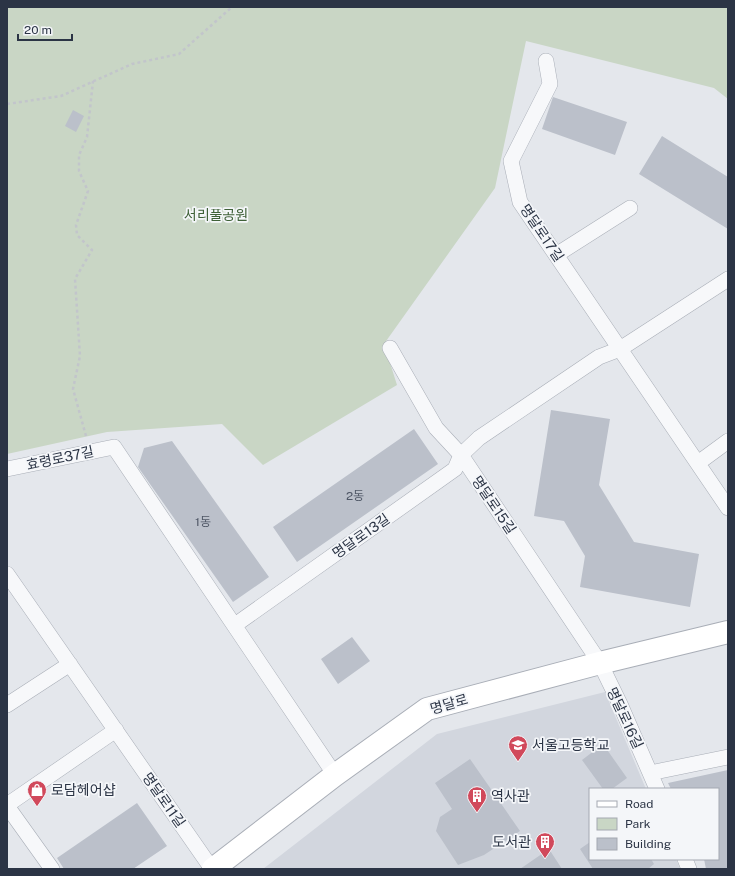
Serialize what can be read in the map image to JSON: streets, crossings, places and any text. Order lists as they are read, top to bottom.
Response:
{
  "streets": {
    "main road": ["명달로"],
    "street": [
      "명달로17길",
      "효령로37길",
      "명달로15길",
      "명달로13길",
      "명달로16길",
      "명달로11길"
    ]
  },
  "crossings": [
    ["명달로17길", "명달로13길"],
    ["효령로37길", "명달로13길"],
    ["명달로15길", "명달로13길"],
    ["명달로15길", "명달로"],
    ["명달로15길", "명달로16길"],
    ["명달로", "명달로16길"],
    ["명달로", "명달로11길"]
  ],
  "parks": ["서리풀공원"],
  "places": {
    "school or university": ["서울고등학교"],
    "shop": ["로담헤어샵"],
    "building": ["역사관", "도서관"]
  },
  "house_numbers": ["2동", "1동"],
  "legend": ["Road", "Park", "Building"],
  "scale_bar": "20 m"
}
